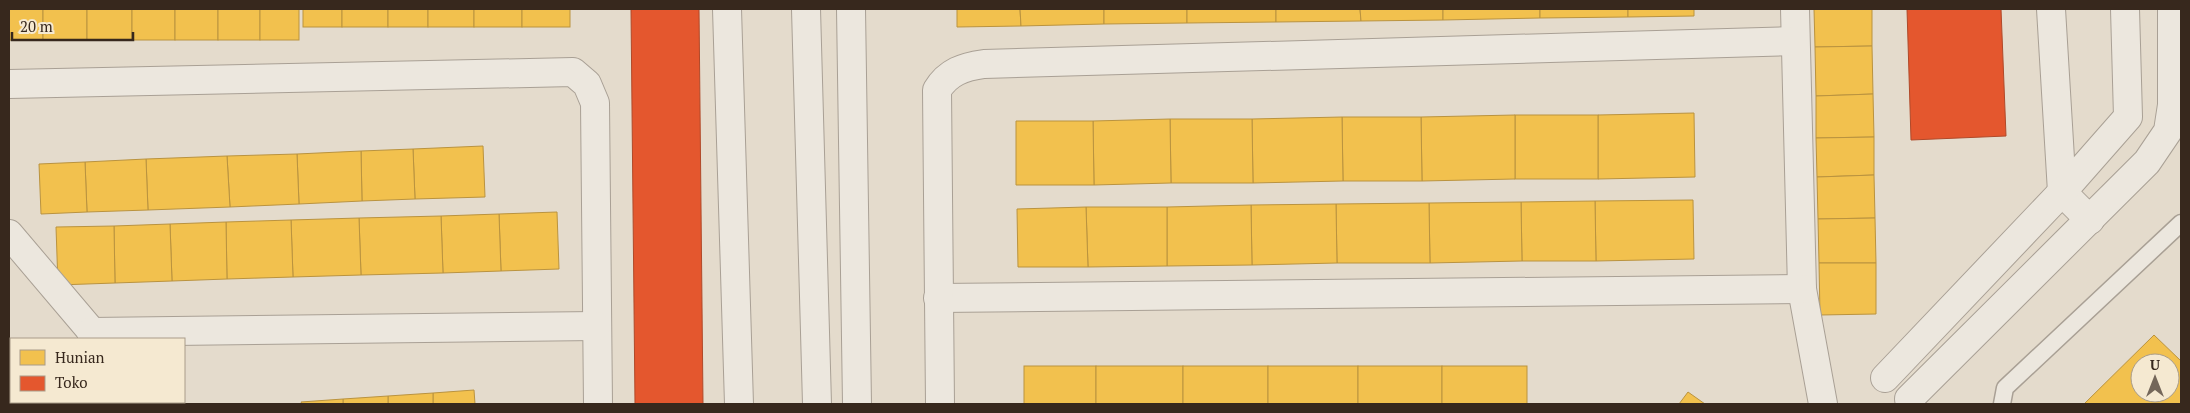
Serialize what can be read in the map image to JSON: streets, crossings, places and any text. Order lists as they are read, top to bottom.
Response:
{
  "legend": ["Hunian", "Toko"],
  "scale_bar": "20 m",
  "north": "top"
}
